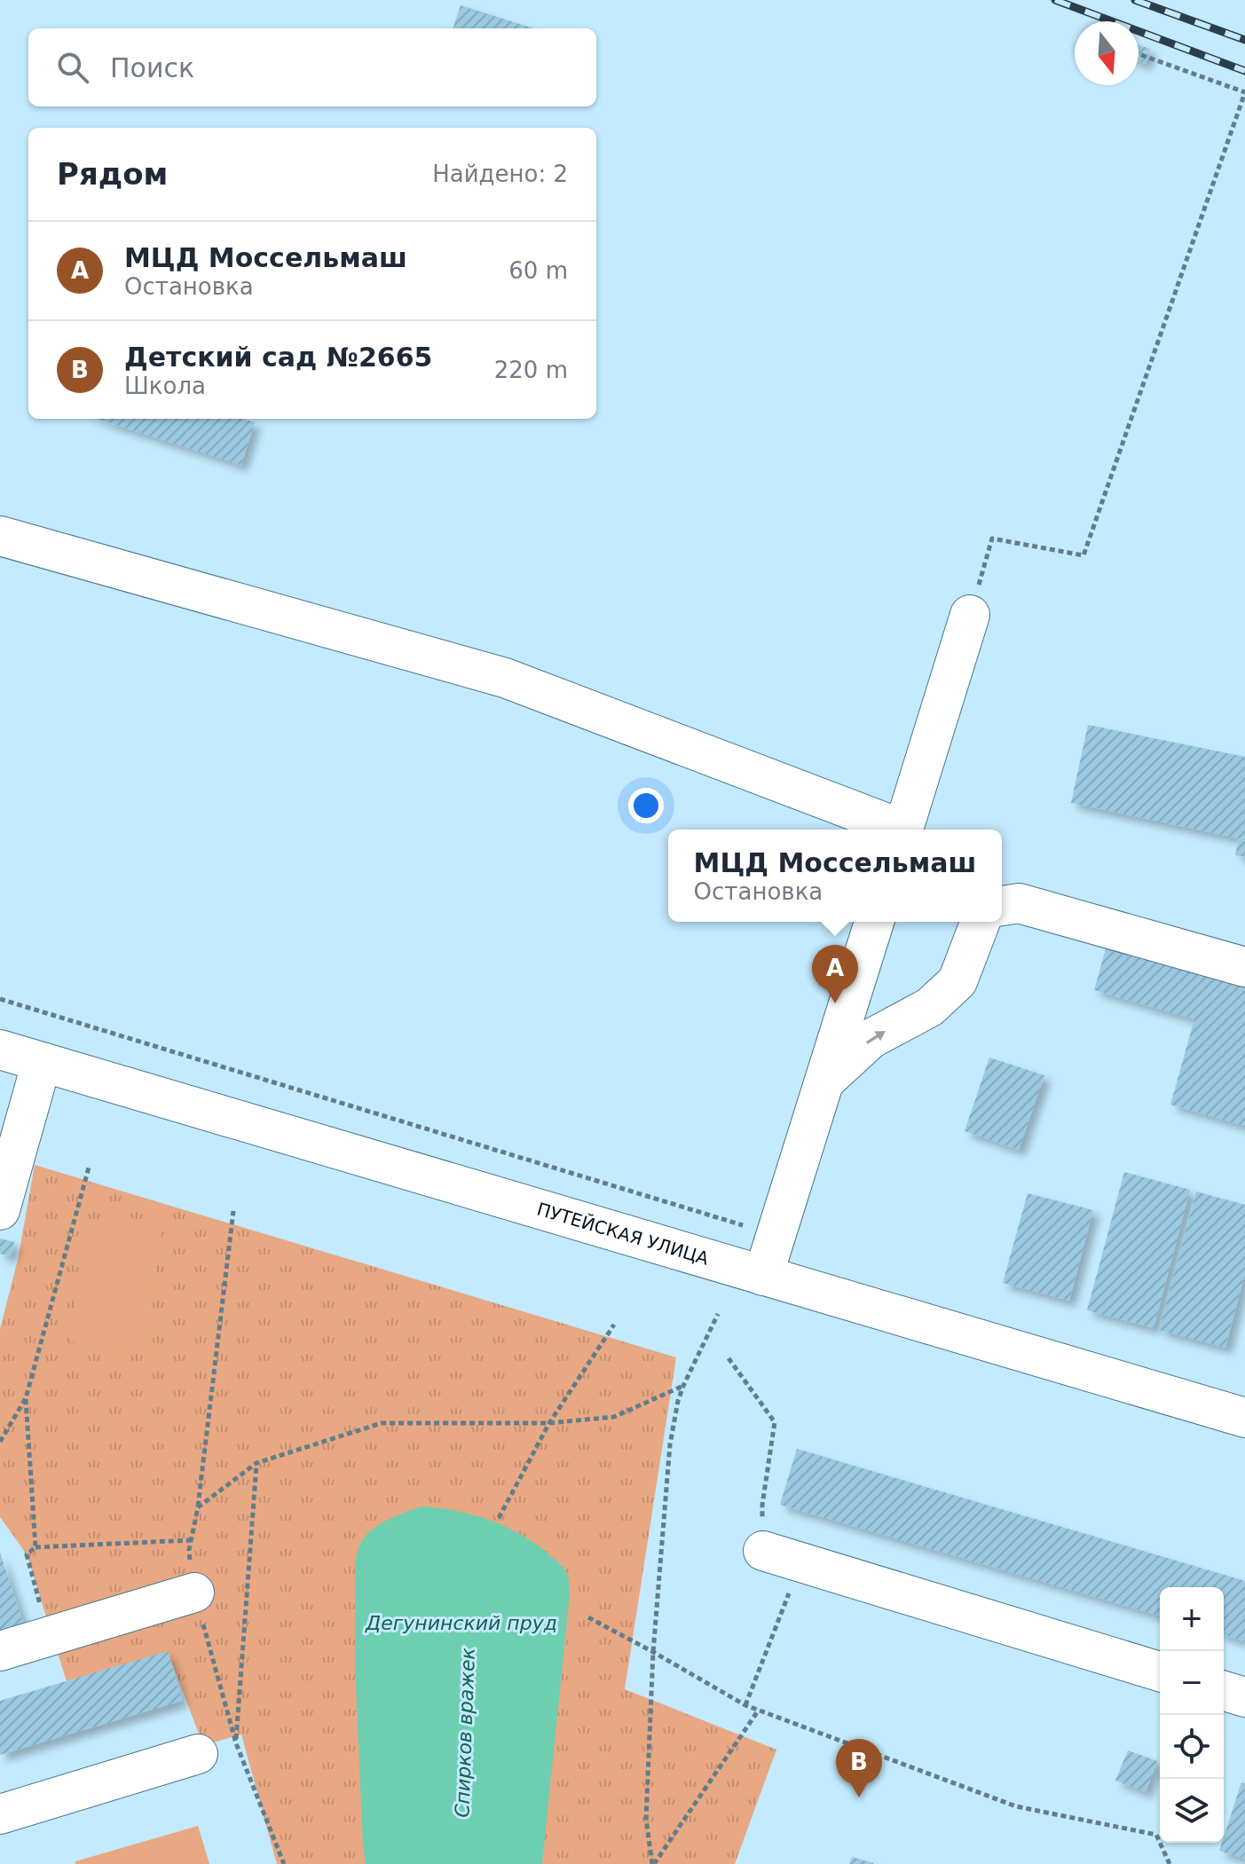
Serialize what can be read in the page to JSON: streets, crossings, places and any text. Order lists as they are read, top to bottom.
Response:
{
  "streets": {
    "street": ["ПУТЕЙСКАЯ УЛИЦА"]
  },
  "water": ["Дегунинский пруд", "Спирков вражек"],
  "north": "bottom",
  "page": {
    "search": "Поиск",
    "heading": ["Рядом", "Найдено: 2"],
    "list": [
      {
        "mark": "A",
        "name": "МЦД Моссельмаш",
        "note": "Остановка",
        "value": "60 m"
      },
      {
        "mark": "B",
        "name": "Детский сад №2665",
        "note": "Школа",
        "value": "220 m"
      }
    ],
    "popup": ["МЦД Моссельмаш", "Остановка"],
    "pins": ["A", "B"],
    "map_buttons": ["+", "−"]
  }
}
